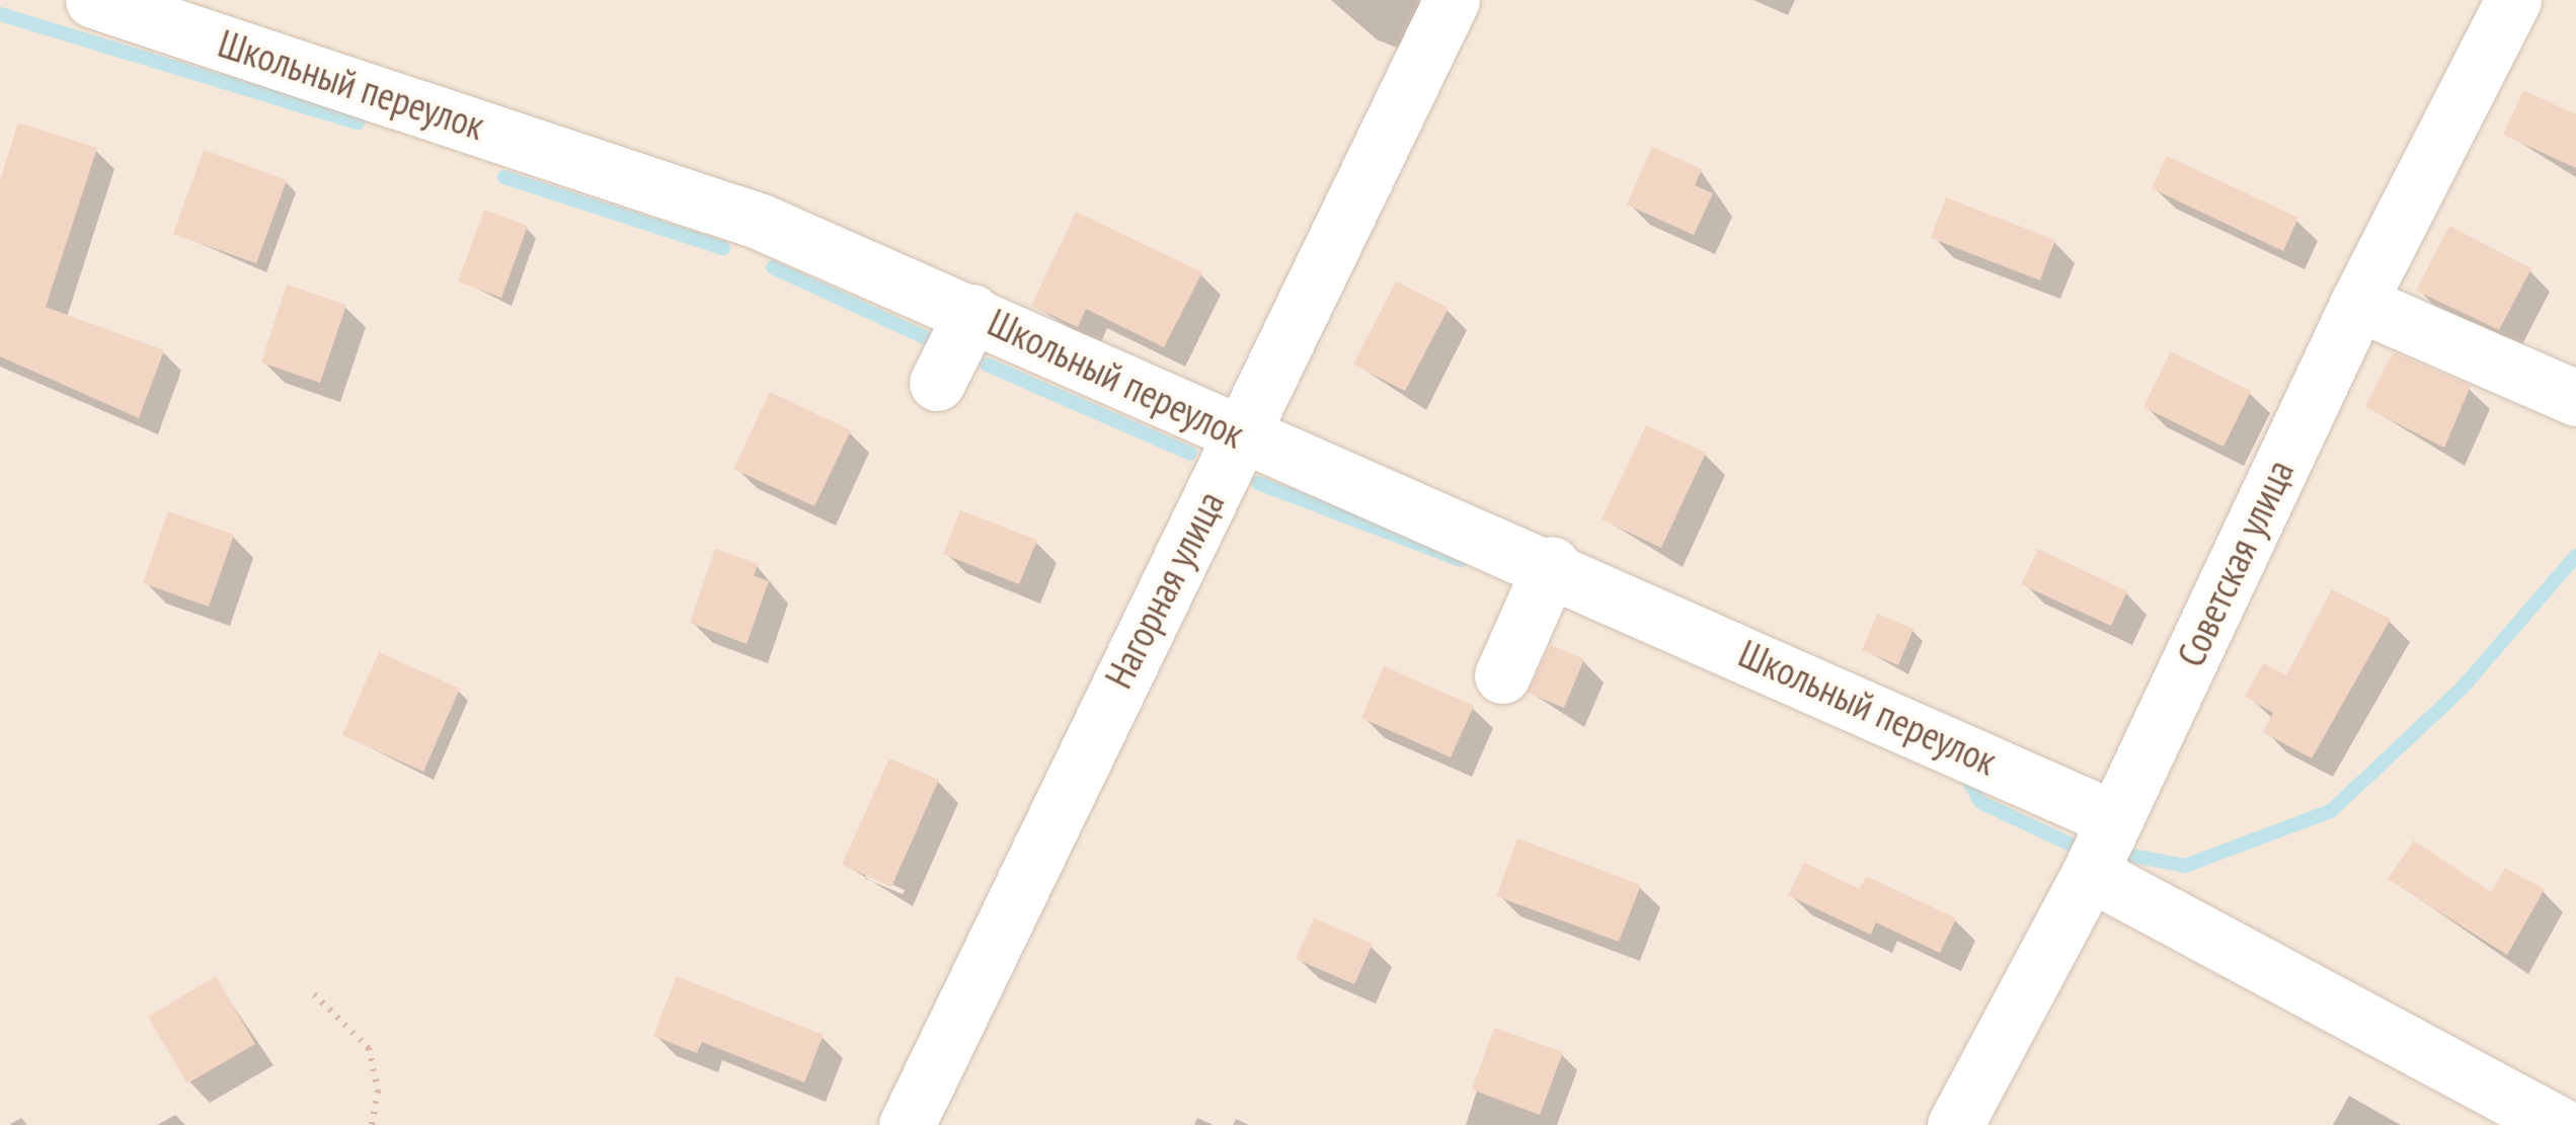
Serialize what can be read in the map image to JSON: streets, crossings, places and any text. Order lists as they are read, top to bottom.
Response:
{
  "streets": {
    "street": ["Школьный переулок", "Советская улица", "Нагорная улица"]
  },
  "crossings": [
    ["Школьный переулок", "Советская улица"],
    ["Школьный переулок", "Нагорная улица"]
  ]
}
